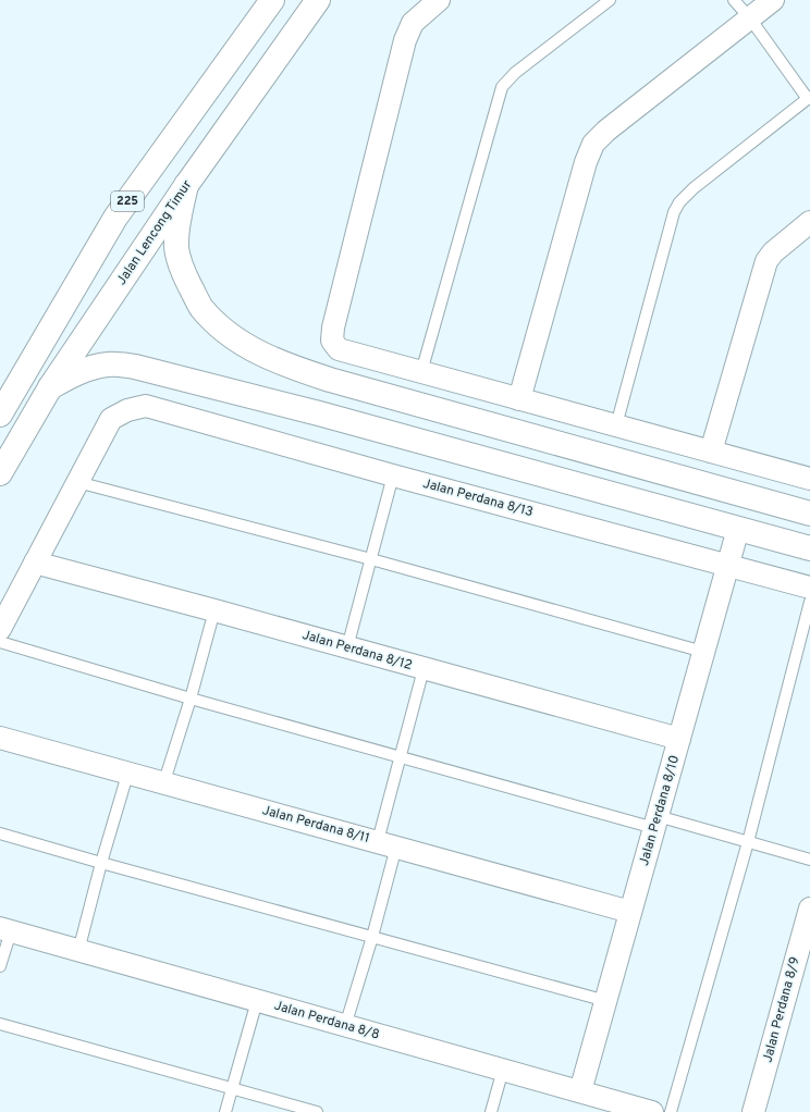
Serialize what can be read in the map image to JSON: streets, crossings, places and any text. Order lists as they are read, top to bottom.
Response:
{
  "streets": {
    "main road": ["225", "Jalan Lencong Timur"],
    "street": [
      "Jalan Perdana 8/13",
      "Jalan Perdana 8/12",
      "Jalan Perdana 8/10",
      "Jalan Perdana 8/11",
      "Jalan Perdana 8/9",
      "Jalan Perdana 8/8"
    ]
  },
  "crossings": [
    ["Jalan Perdana 8/13", "Jalan Perdana 8/10"],
    ["Jalan Perdana 8/12", "Jalan Perdana 8/10"],
    ["Jalan Perdana 8/10", "Jalan Perdana 8/11"],
    ["Jalan Perdana 8/10", "Jalan Perdana 8/8"]
  ]
}
